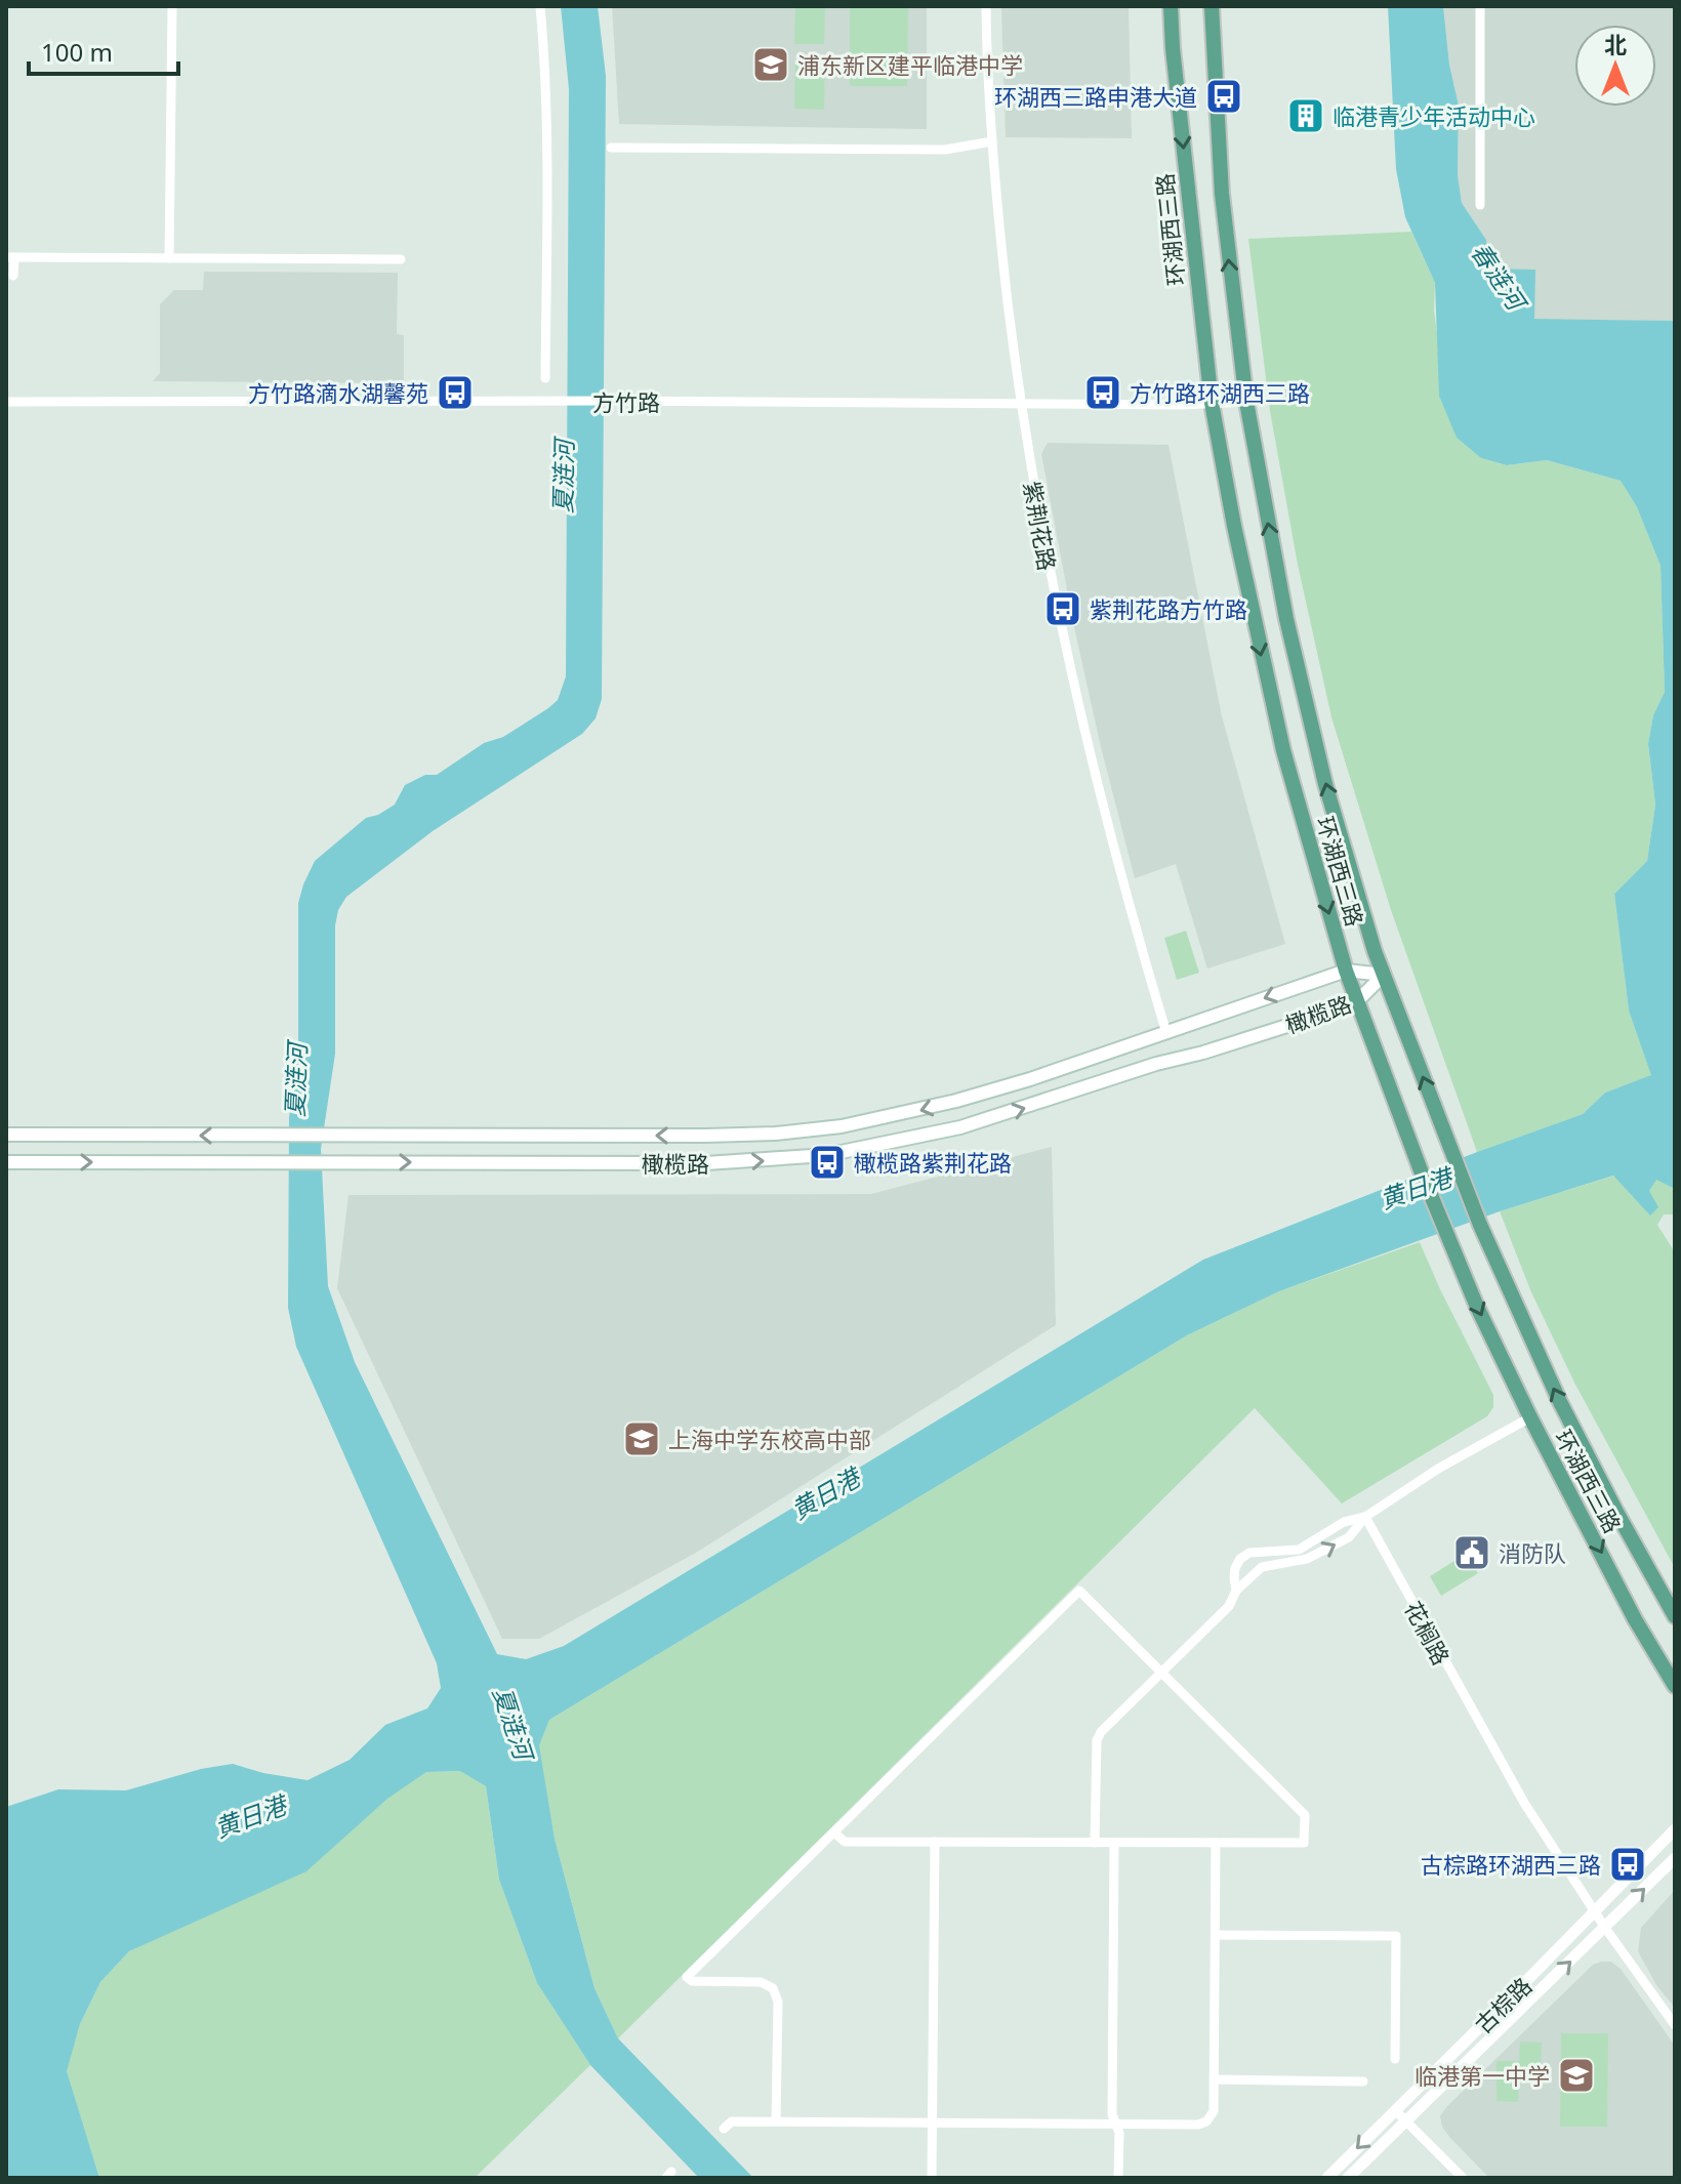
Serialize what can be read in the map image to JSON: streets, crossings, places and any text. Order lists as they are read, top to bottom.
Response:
{
  "streets": {
    "main road": ["环湖西三路", "橄榄路"],
    "street": [
      "方竹路",
      "紫荆花路",
      "花榈路",
      "古棕路"
    ]
  },
  "crossings": [
    ["环湖西三路", "方竹路"],
    ["环湖西三路", "橄榄路"],
    ["方竹路", "紫荆花路"],
    ["紫荆花路", "橄榄路"],
    ["花榈路", "古棕路"]
  ],
  "water": ["春涟河", "夏涟河", "黄日港"],
  "places": {
    "school or university": ["浦东新区建平临港中学", "上海中学东校高中部", "临港第一中学"],
    "bus stop": [
      "环湖西三路申港大道",
      "方竹路滴水湖馨苑",
      "方竹路环湖西三路",
      "紫荆花路方竹路",
      "橄榄路紫荆花路",
      "古棕路环湖西三路"
    ],
    "building": ["临港青少年活动中心"],
    "public building": ["消防队"]
  },
  "scale_bar": "100 m",
  "north": "top"
}
